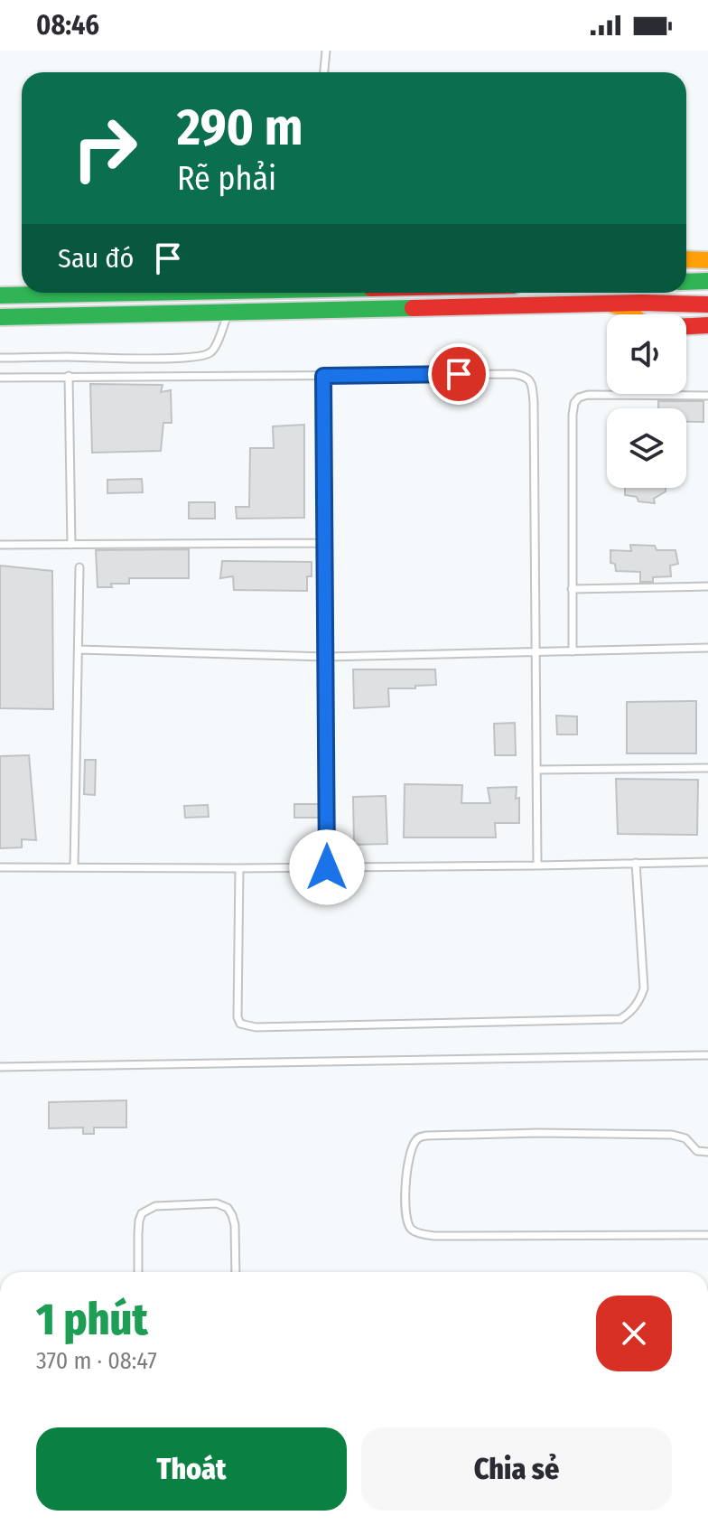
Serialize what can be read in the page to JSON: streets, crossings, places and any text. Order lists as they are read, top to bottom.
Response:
{
  "page": {
    "status": "08:46",
    "turn": ["290 m", "Rẽ phải"],
    "then": "Sau đó",
    "heading": ["1 phút", "370 m · 08:47"],
    "buttons": ["Thoát", "Chia sẻ"]
  }
}
